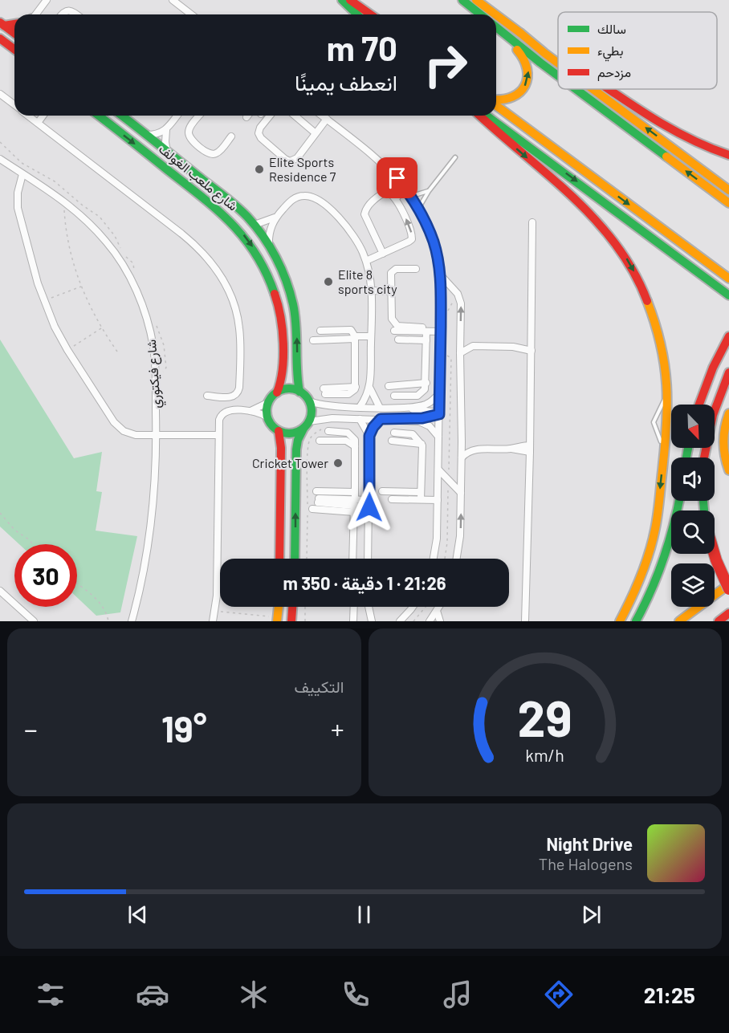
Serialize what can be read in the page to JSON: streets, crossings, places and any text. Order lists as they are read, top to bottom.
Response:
{
  "streets": {
    "main road": ["شارع ملعب الغولف"],
    "street": ["شارع فيكتوري"]
  },
  "places": ["Elite Sports Residence 7", "Elite 8 sports city", "Cricket Tower"],
  "legend": ["سالك", "بطيء", "مزدحم"],
  "north": "bottom right",
  "page": {
    "turn": ["70 m", "انعطف يمينًا"],
    "limit": "30",
    "trip": "21:26 · 1 دقيقة · 350 m",
    "tile": "التكييف",
    "heat": ["−", "19°", "+"],
    "song": ["Night Drive", "The Halogens"],
    "tabs": "21:25",
    "gauge": ["29", "km/h"]
  }
}
